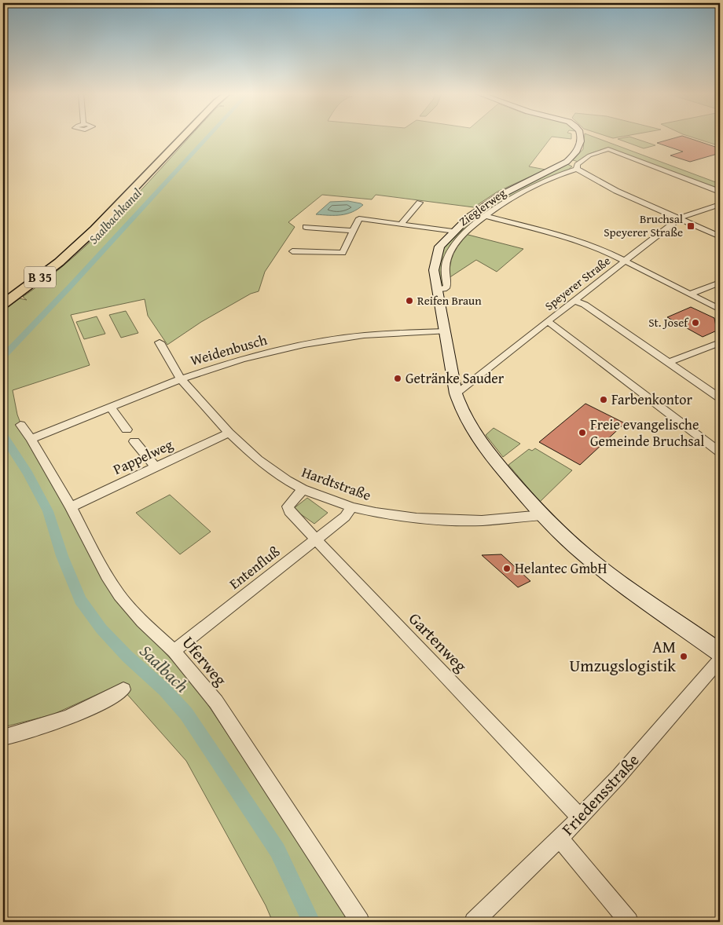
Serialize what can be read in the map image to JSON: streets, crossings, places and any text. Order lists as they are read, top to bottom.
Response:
{
  "streets": {
    "main road": ["B 35"],
    "street": [
      "Zieglerweg",
      "Speyerer Straße",
      "Weidenbusch",
      "Pappelweg",
      "Hardtstraße",
      "Entenfluß",
      "Gartenweg",
      "Uferweg",
      "Friedensstraße"
    ]
  },
  "crossings": [
    ["Weidenbusch", "Hardtstraße"],
    ["Weidenbusch", "Uferweg"],
    ["Pappelweg", "Hardtstraße"],
    ["Pappelweg", "Uferweg"],
    ["Hardtstraße", "Entenfluß"],
    ["Hardtstraße", "Gartenweg"],
    ["Entenfluß", "Gartenweg"],
    ["Entenfluß", "Uferweg"],
    ["Gartenweg", "Friedensstraße"]
  ],
  "water": ["Saalbachkanal", "Saalbach"],
  "places": {
    "transit": ["Bruchsal Speyerer Straße"],
    "other": [
      "Reifen Braun",
      "St. Josef",
      "Getränke Sauder",
      "Farbenkontor",
      "Freie evangelische Gemeinde Bruchsal",
      "Helantec GmbH",
      "AM Umzugslogistik"
    ]
  }
}
